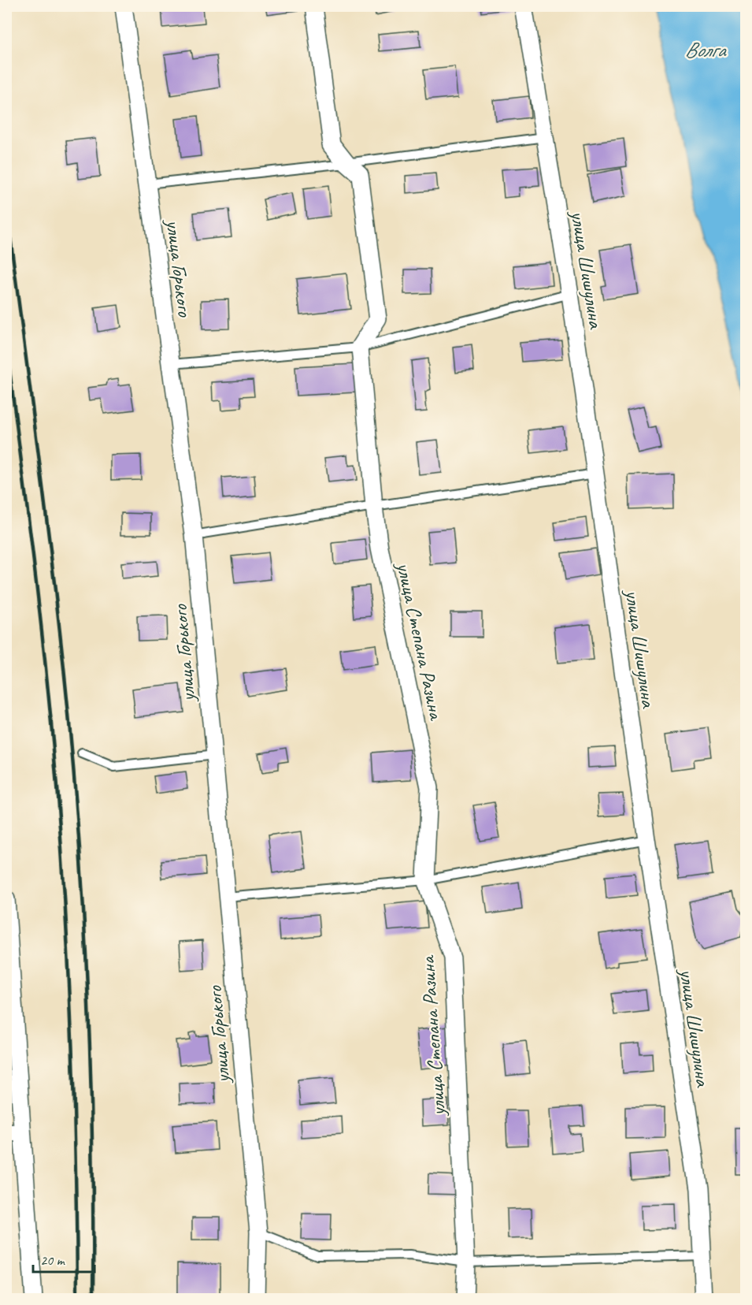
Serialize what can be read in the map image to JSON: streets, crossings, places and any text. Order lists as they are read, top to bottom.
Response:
{
  "streets": {
    "street": ["улица Горького", "улица Шишулина", "улица Степана Разина"]
  },
  "water": ["Волга"],
  "scale_bar": "20 m"
}
